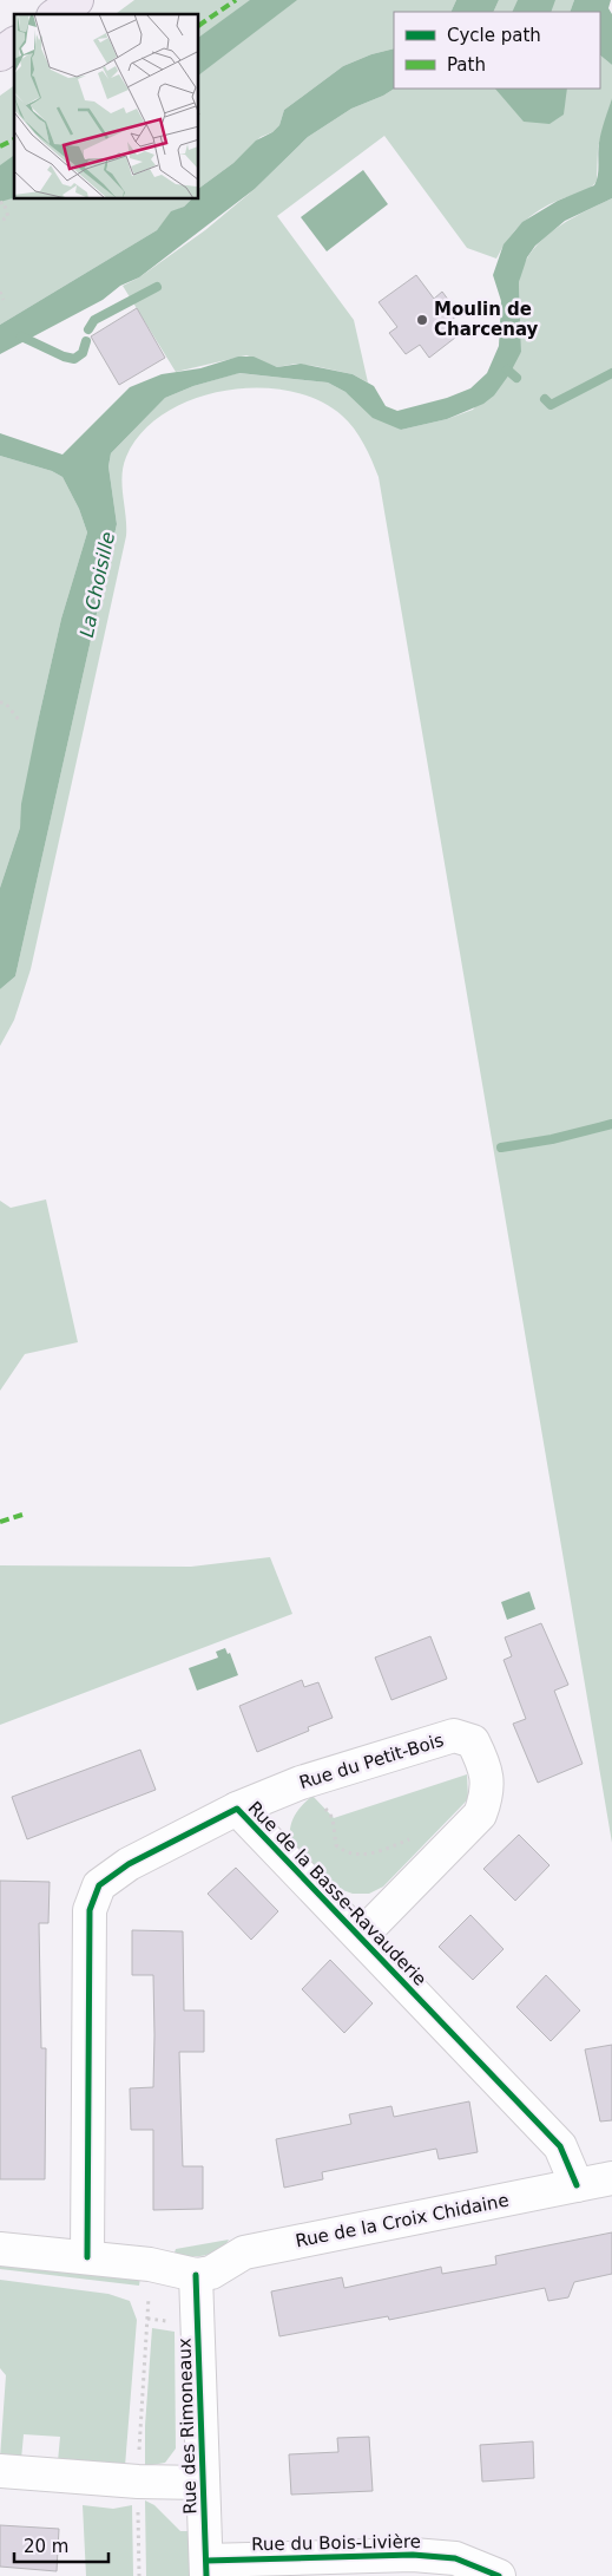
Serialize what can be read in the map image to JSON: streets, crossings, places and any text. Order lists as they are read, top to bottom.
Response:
{
  "streets": {
    "street": [
      "Rue du Petit-Bois",
      "Rue de la Basse-Ravauderie",
      "Rue de la Croix Chidaine",
      "Rue des Rimoneaux",
      "Rue du Bois-Livière"
    ]
  },
  "crossings": [
    ["Rue du Petit-Bois", "Rue de la Basse-Ravauderie"],
    ["Rue de la Basse-Ravauderie", "Rue de la Croix Chidaine"],
    ["Rue de la Croix Chidaine", "Rue des Rimoneaux"],
    ["Rue des Rimoneaux", "Rue du Bois-Livière"]
  ],
  "water": ["La Choisille"],
  "places": ["Moulin de Charcenay"],
  "legend": ["Cycle path", "Path"],
  "scale_bar": "20 m"
}
